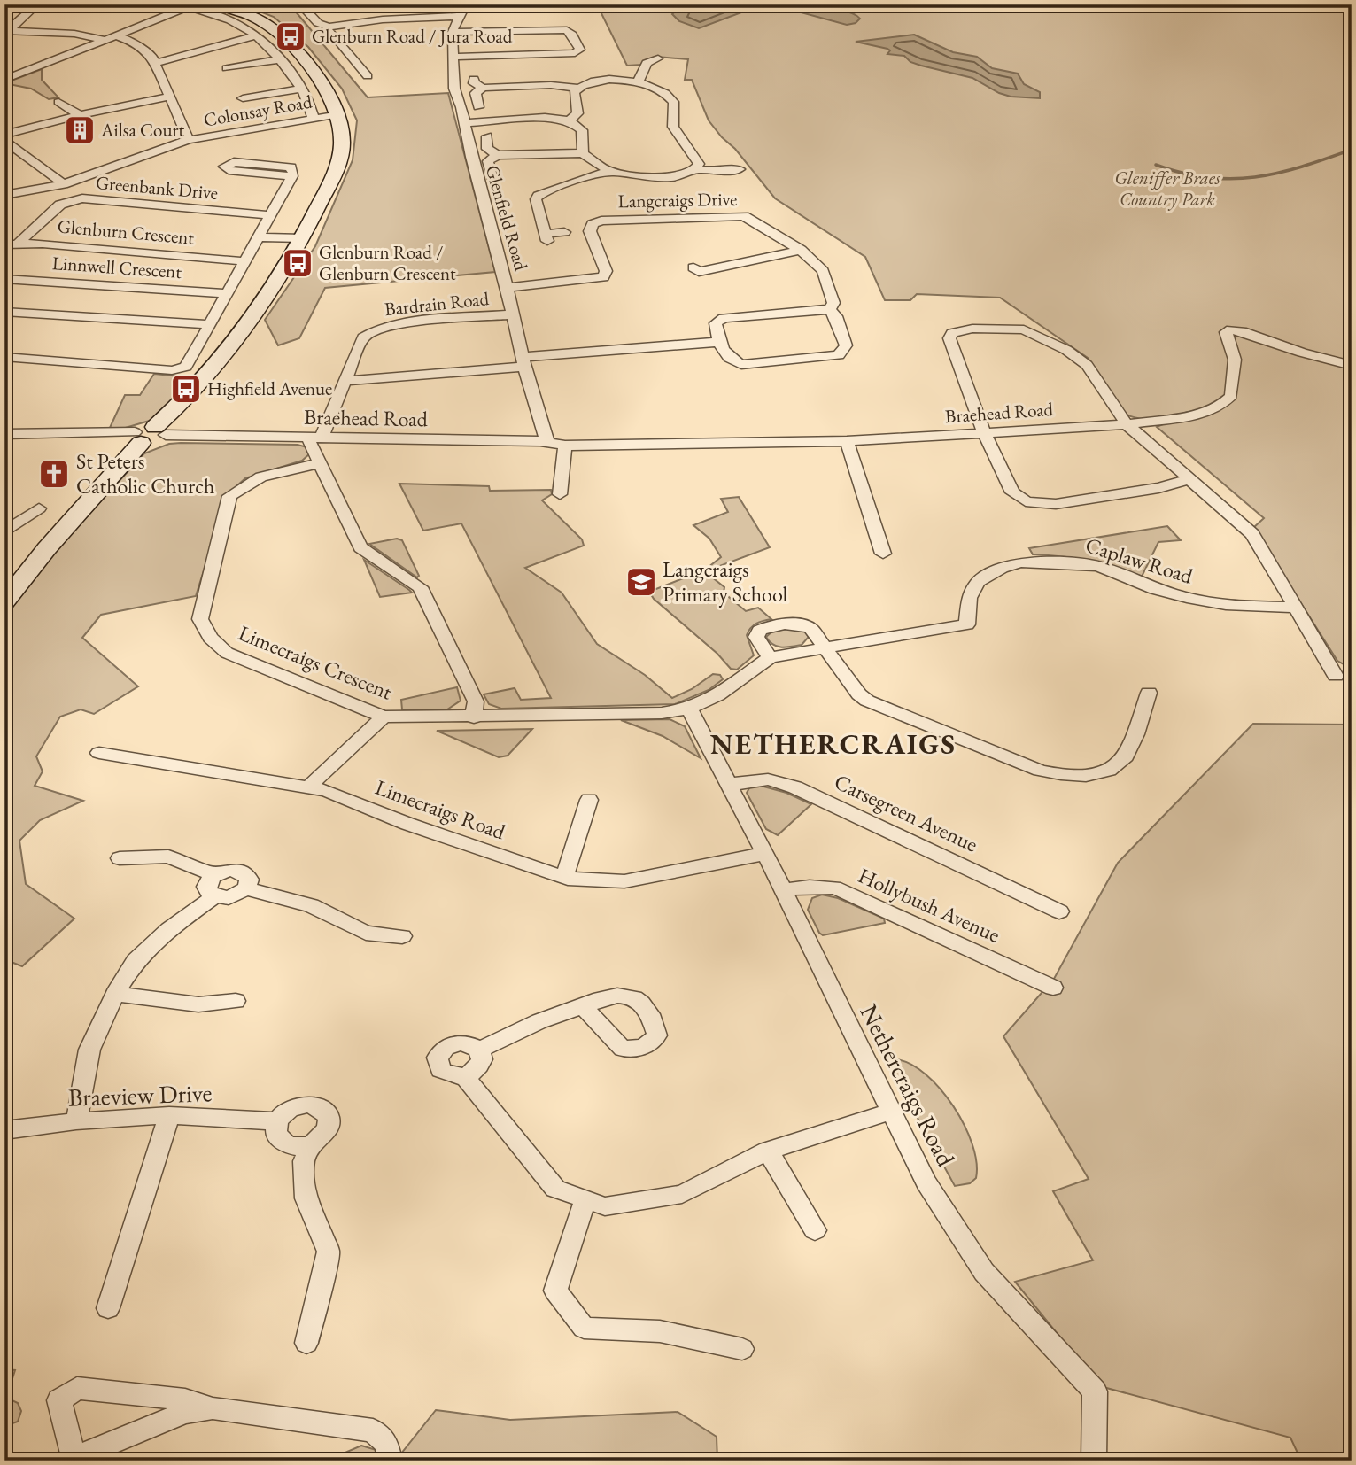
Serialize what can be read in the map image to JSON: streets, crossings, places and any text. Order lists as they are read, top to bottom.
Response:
{
  "streets": {
    "street": [
      "Colonsay Road",
      "Greenbank Drive",
      "Langcraigs Drive",
      "Glenfield Road",
      "Glenburn Crescent",
      "Linnwell Crescent",
      "Bardrain Road",
      "Braehead Road",
      "Caplaw Road",
      "Limecraigs Crescent",
      "Limecraigs Road",
      "Carsegreen Avenue",
      "Hollybush Avenue",
      "Nethercraigs Road",
      "Braeview Drive"
    ]
  },
  "crossings": [
    ["Greenbank Drive", "Glenburn Crescent"],
    ["Langcraigs Drive", "Glenfield Road"],
    ["Glenfield Road", "Bardrain Road"],
    ["Glenfield Road", "Braehead Road"],
    ["Bardrain Road", "Braehead Road"],
    ["Limecraigs Crescent", "Nethercraigs Road"],
    ["Limecraigs Road", "Nethercraigs Road"],
    ["Carsegreen Avenue", "Nethercraigs Road"],
    ["Hollybush Avenue", "Nethercraigs Road"]
  ],
  "districts": ["NETHERCRAIGS"],
  "parks": ["Gleniffer Braes Country Park"],
  "places": {
    "bus stop": ["Glenburn Road / Jura Road", "Glenburn Road / Glenburn Crescent", "Highfield Avenue"],
    "building": ["Ailsa Court"],
    "church": ["St Peters Catholic Church"],
    "school or university": ["Langcraigs Primary School"]
  }
}
